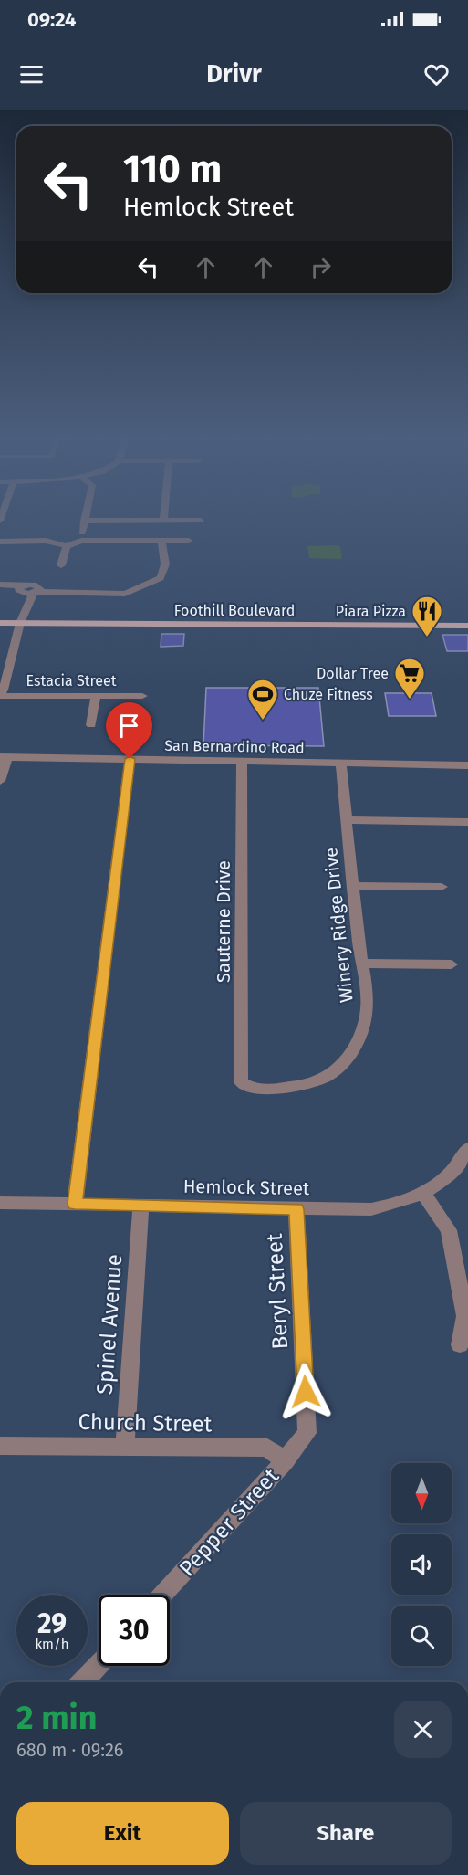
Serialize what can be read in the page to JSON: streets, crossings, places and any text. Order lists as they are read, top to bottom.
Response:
{
  "streets": {
    "main road": ["Foothill Boulevard"],
    "street": [
      "Estacia Street",
      "San Bernardino Road",
      "Sauterne Drive",
      "Winery Ridge Drive",
      "Hemlock Street",
      "Beryl Street",
      "Spinel Avenue",
      "Church Street",
      "Pepper Street"
    ]
  },
  "crossings": [
    ["San Bernardino Road", "Sauterne Drive"],
    ["San Bernardino Road", "Winery Ridge Drive"],
    ["Sauterne Drive", "Winery Ridge Drive"],
    ["Hemlock Street", "Beryl Street"],
    ["Hemlock Street", "Spinel Avenue"],
    ["Beryl Street", "Church Street"],
    ["Beryl Street", "Pepper Street"],
    ["Spinel Avenue", "Church Street"],
    ["Church Street", "Pepper Street"]
  ],
  "places": {
    "restaurant": ["Piara Pizza"],
    "supermarket": ["Dollar Tree"],
    "sports": ["Chuze Fitness"]
  },
  "north": "bottom",
  "page": {
    "status": "09:24",
    "header": "Drivr",
    "turn": ["110 m", "Hemlock Street"],
    "speed": "29 km/h",
    "limit": "30",
    "heading": ["2 min", "680 m · 09:26"],
    "buttons": ["Exit", "Share"]
  }
}
